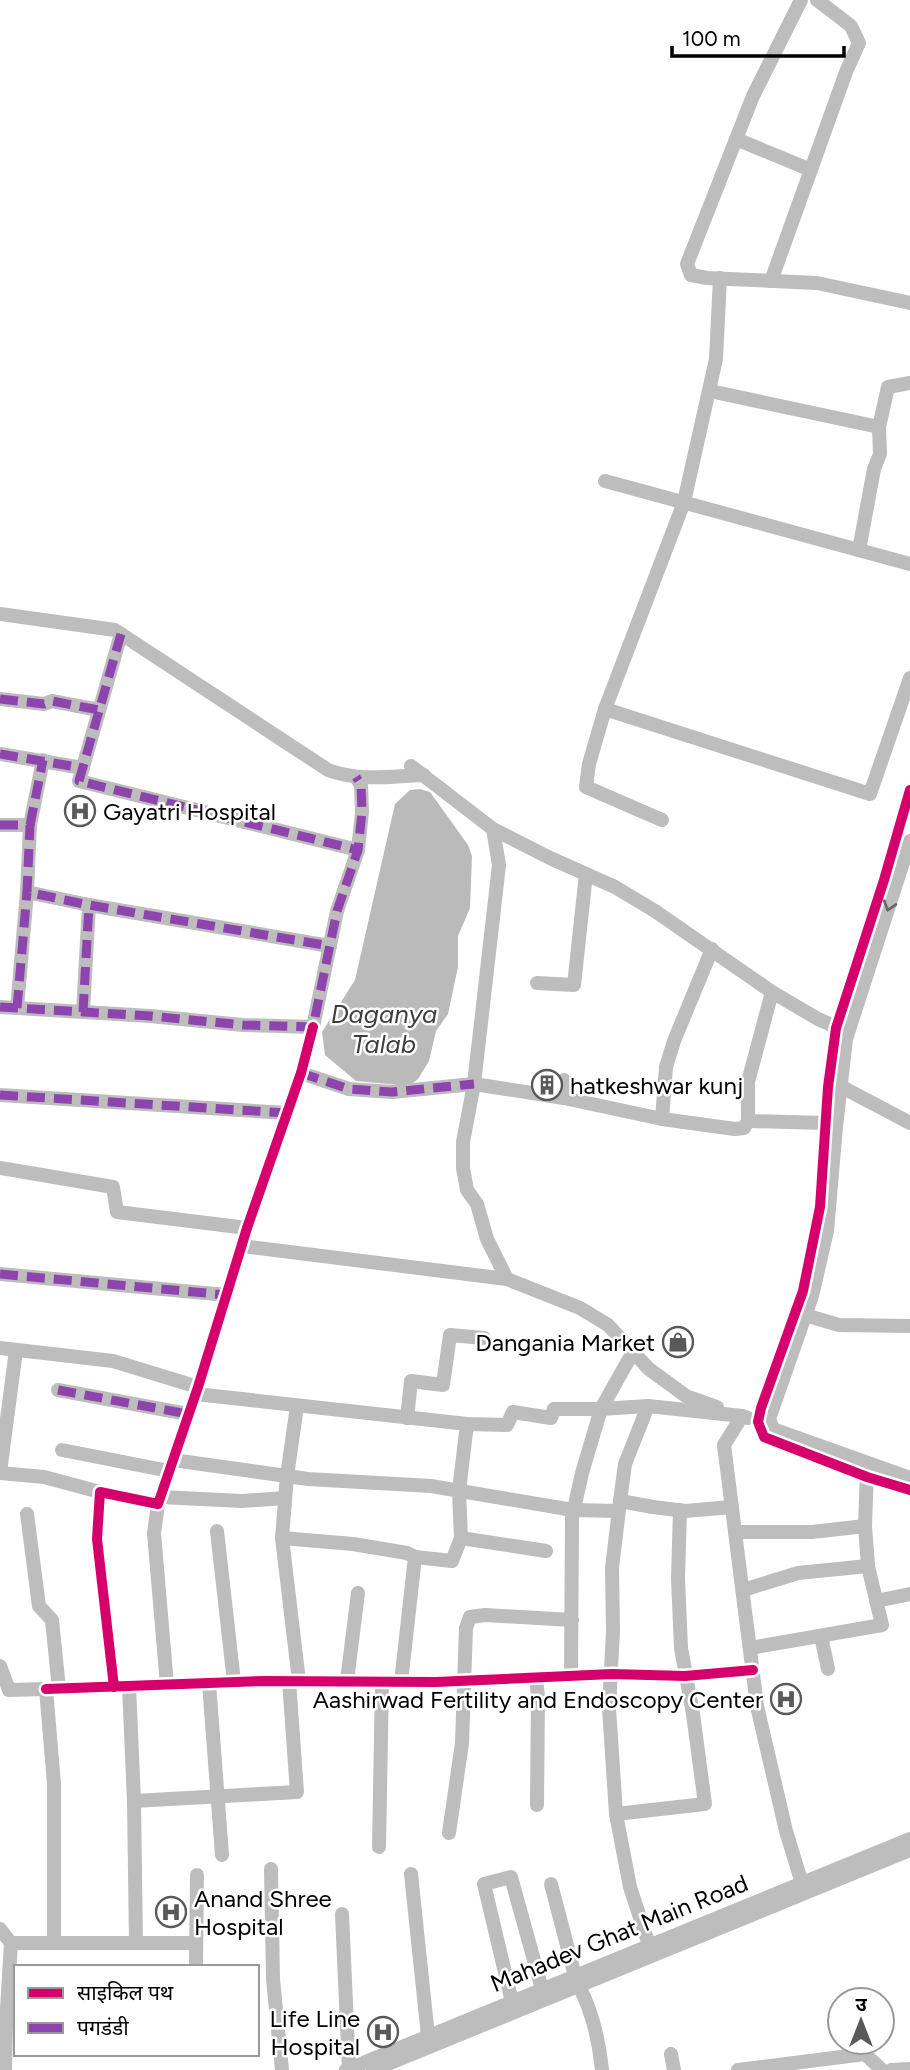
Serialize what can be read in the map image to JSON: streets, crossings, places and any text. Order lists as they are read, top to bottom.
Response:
{
  "streets": {
    "street": ["Mahadev Ghat Main Road"]
  },
  "water": ["Daganya Talab"],
  "places": {
    "hospital": [
      "Gayatri Hospital",
      "Aashirwad Fertility and Endoscopy Center",
      "Anand Shree Hospital",
      "Life Line Hospital"
    ],
    "building": ["hatkeshwar kunj"],
    "shop": ["Dangania Market"]
  },
  "legend": ["साइकिल पथ", "पगडंडी"],
  "scale_bar": "100 m",
  "north": "top"
}
